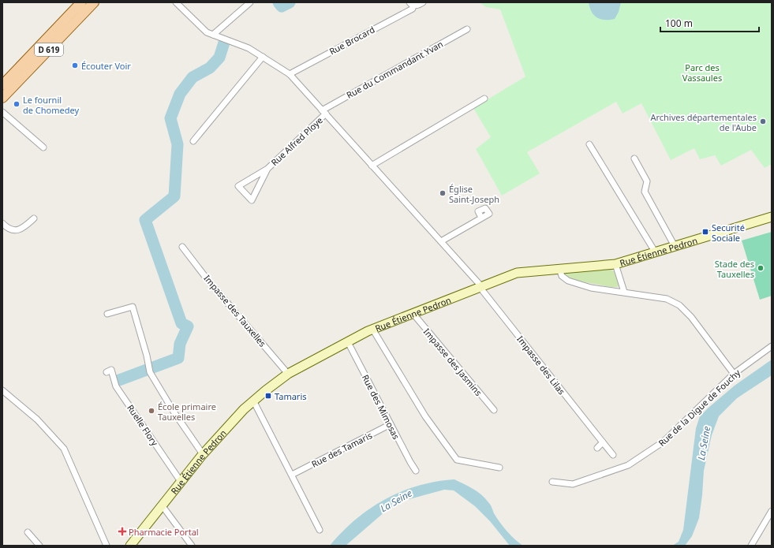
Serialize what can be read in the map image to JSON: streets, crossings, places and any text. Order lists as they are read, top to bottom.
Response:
{
  "streets": {
    "main road": ["D 619"],
    "street": [
      "Rue Brocard",
      "Rue du Commandant Yvan",
      "Rue Alfred Ploye",
      "Rue Étienne Pedron",
      "Impasse des Tauxelles",
      "Impasse des Jasmins",
      "Impasse des Lilas",
      "Rue des Mimosas",
      "Rue de la Digue de Fouchy",
      "Ruelle Flory",
      "Rue des Tamaris"
    ]
  },
  "crossings": [
    ["Rue du Commandant Yvan", "Rue Alfred Ploye"],
    ["Rue Étienne Pedron", "Impasse des Tauxelles"],
    ["Rue Étienne Pedron", "Impasse des Jasmins"],
    ["Rue Étienne Pedron", "Impasse des Lilas"],
    ["Rue Étienne Pedron", "Rue des Mimosas"],
    ["Rue Étienne Pedron", "Ruelle Flory"],
    ["Rue des Mimosas", "Rue des Tamaris"]
  ],
  "water": ["La Seine"],
  "parks": ["Parc des Vassaules"],
  "places": {
    "other": [
      "Écouter Voir",
      "Le fournil de Chomedey",
      "Archives départementales de l'Aube",
      "Église Saint-Joseph",
      "Stade des Tauxelles",
      "École primaire Tauxelles"
    ],
    "transit": ["Securité Sociale", "Tamaris"],
    "health": ["Pharmacie Portal"]
  },
  "scale_bar": "100 m"
}
